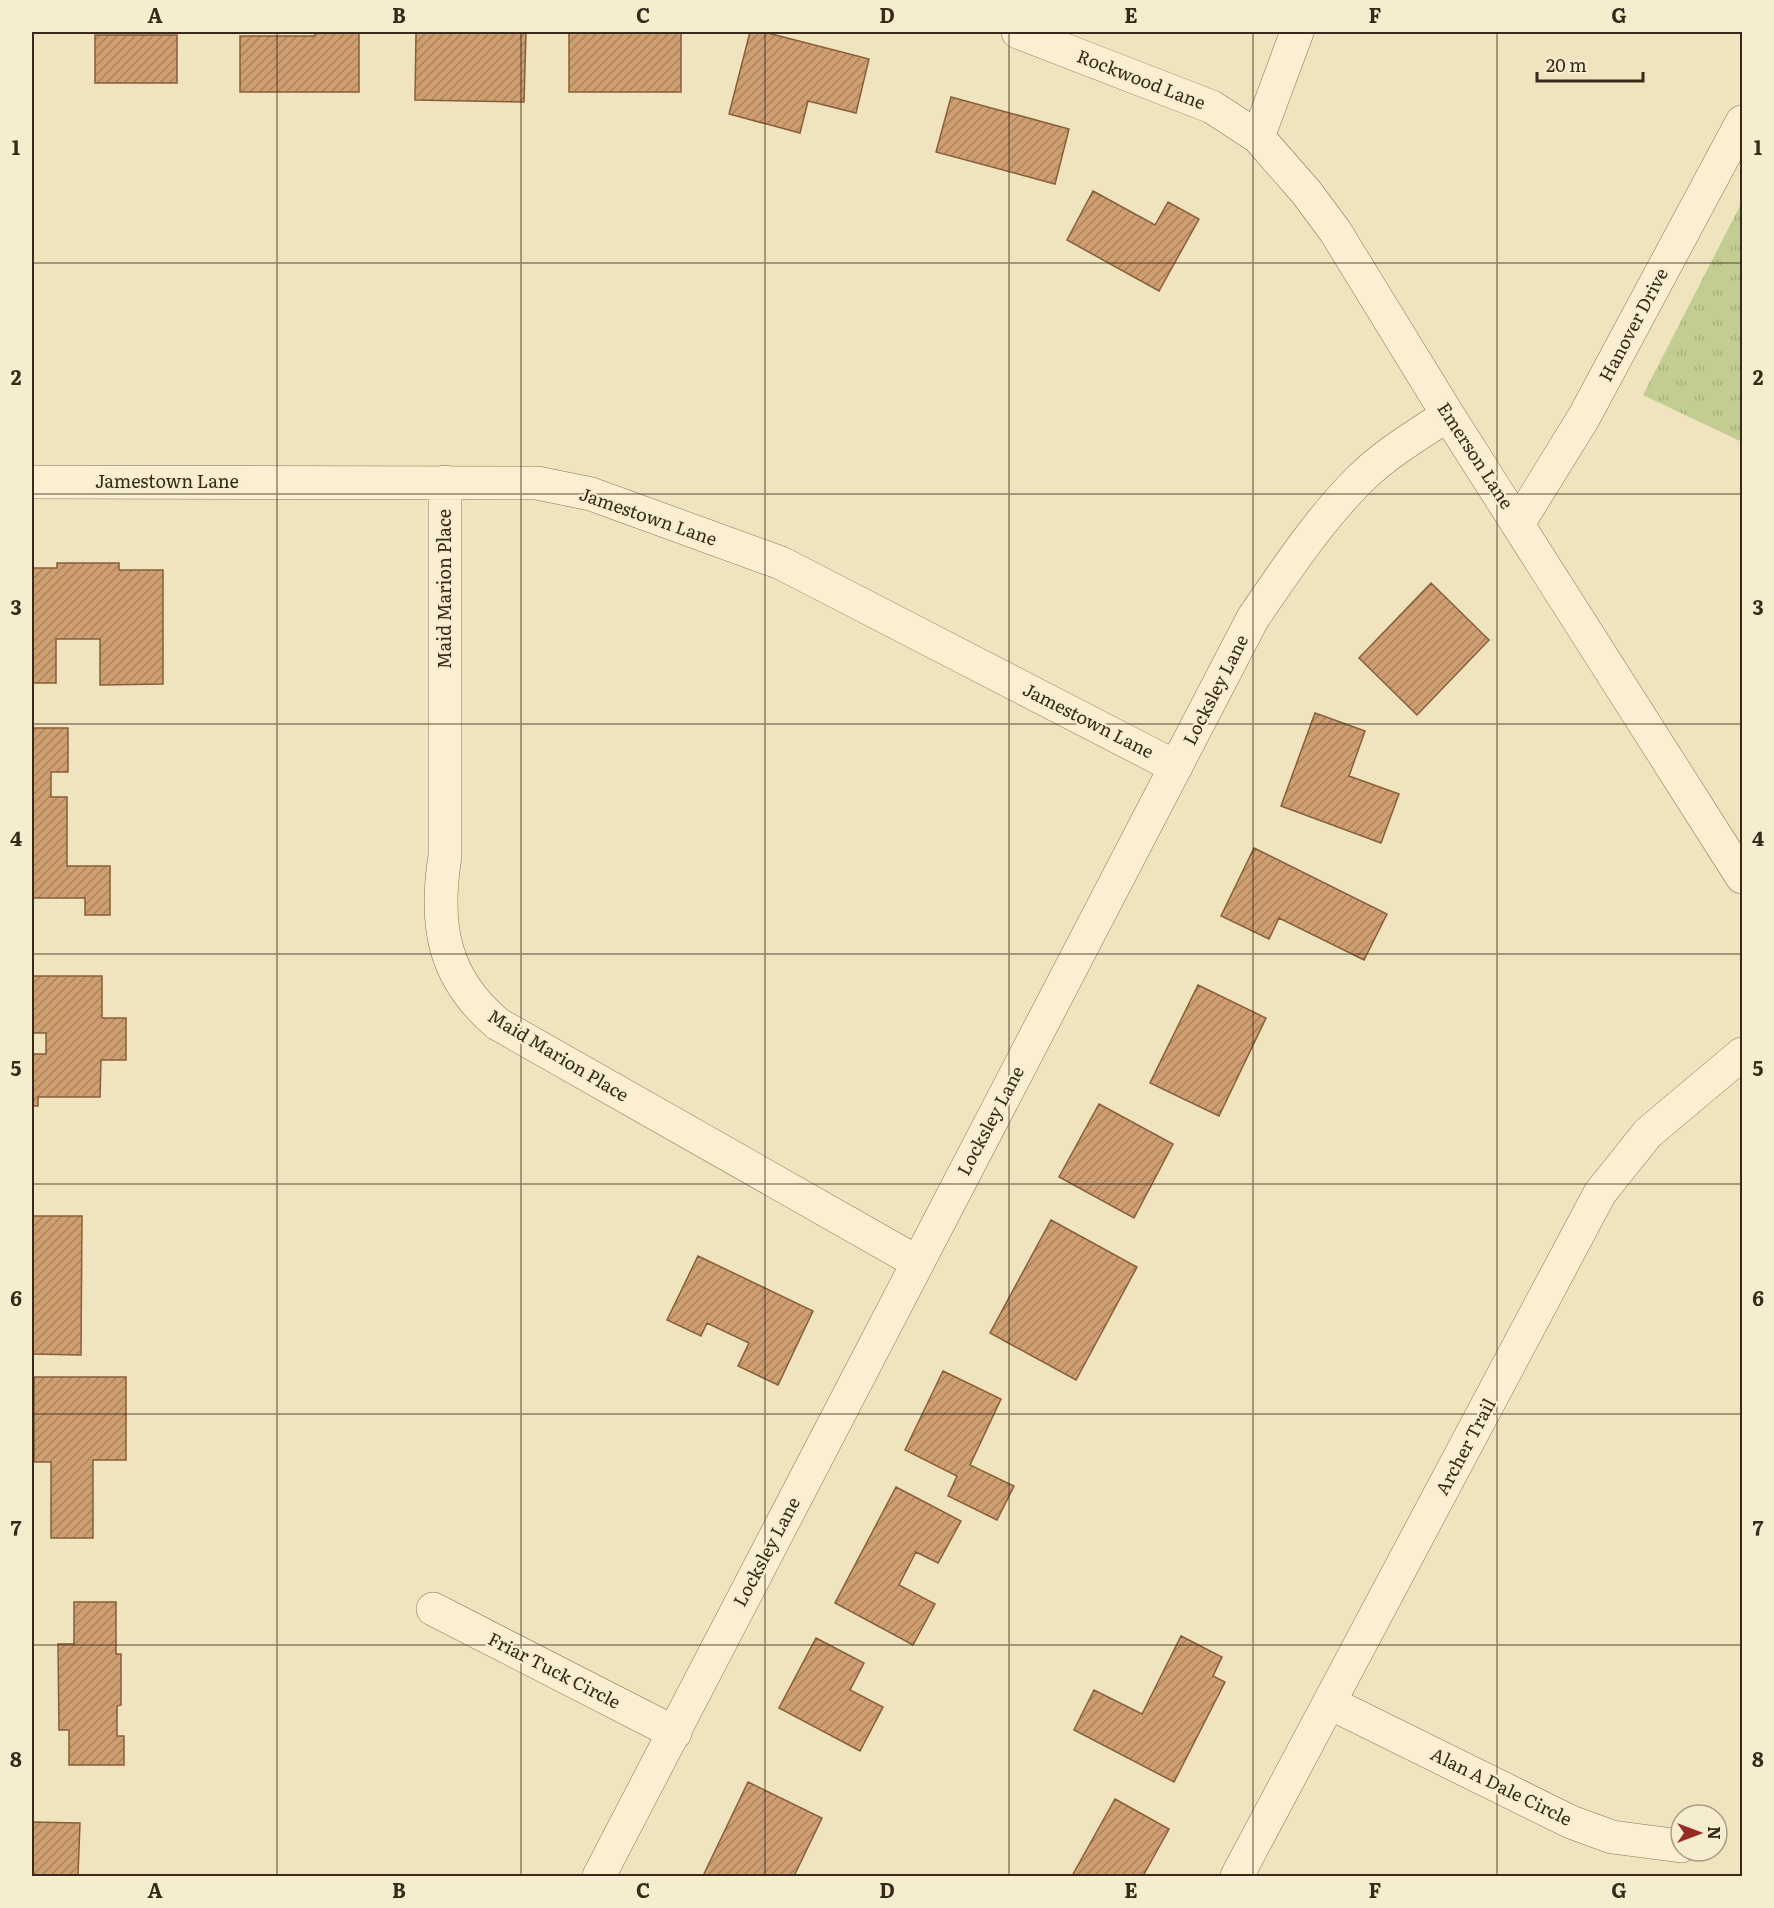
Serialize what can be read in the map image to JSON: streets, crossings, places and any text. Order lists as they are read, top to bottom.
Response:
{
  "streets": {
    "street": [
      "Rockwood Lane",
      "Hanover Drive",
      "Emerson Lane",
      "Jamestown Lane",
      "Maid Marion Place",
      "Locksley Lane",
      "Archer Trail",
      "Friar Tuck Circle",
      "Alan A Dale Circle"
    ]
  },
  "crossings": [
    ["Rockwood Lane", "Emerson Lane"],
    ["Hanover Drive", "Emerson Lane"],
    ["Emerson Lane", "Locksley Lane"],
    ["Jamestown Lane", "Maid Marion Place"],
    ["Jamestown Lane", "Locksley Lane"],
    ["Maid Marion Place", "Locksley Lane"],
    ["Locksley Lane", "Friar Tuck Circle"],
    ["Archer Trail", "Alan A Dale Circle"]
  ],
  "scale_bar": "20 m",
  "north": "right",
  "grid": {
    "columns": [
      "A",
      "B",
      "C",
      "D",
      "E",
      "F",
      "G"
    ],
    "rows": [
      "1",
      "2",
      "3",
      "4",
      "5",
      "6",
      "7",
      "8"
    ]
  }
}
